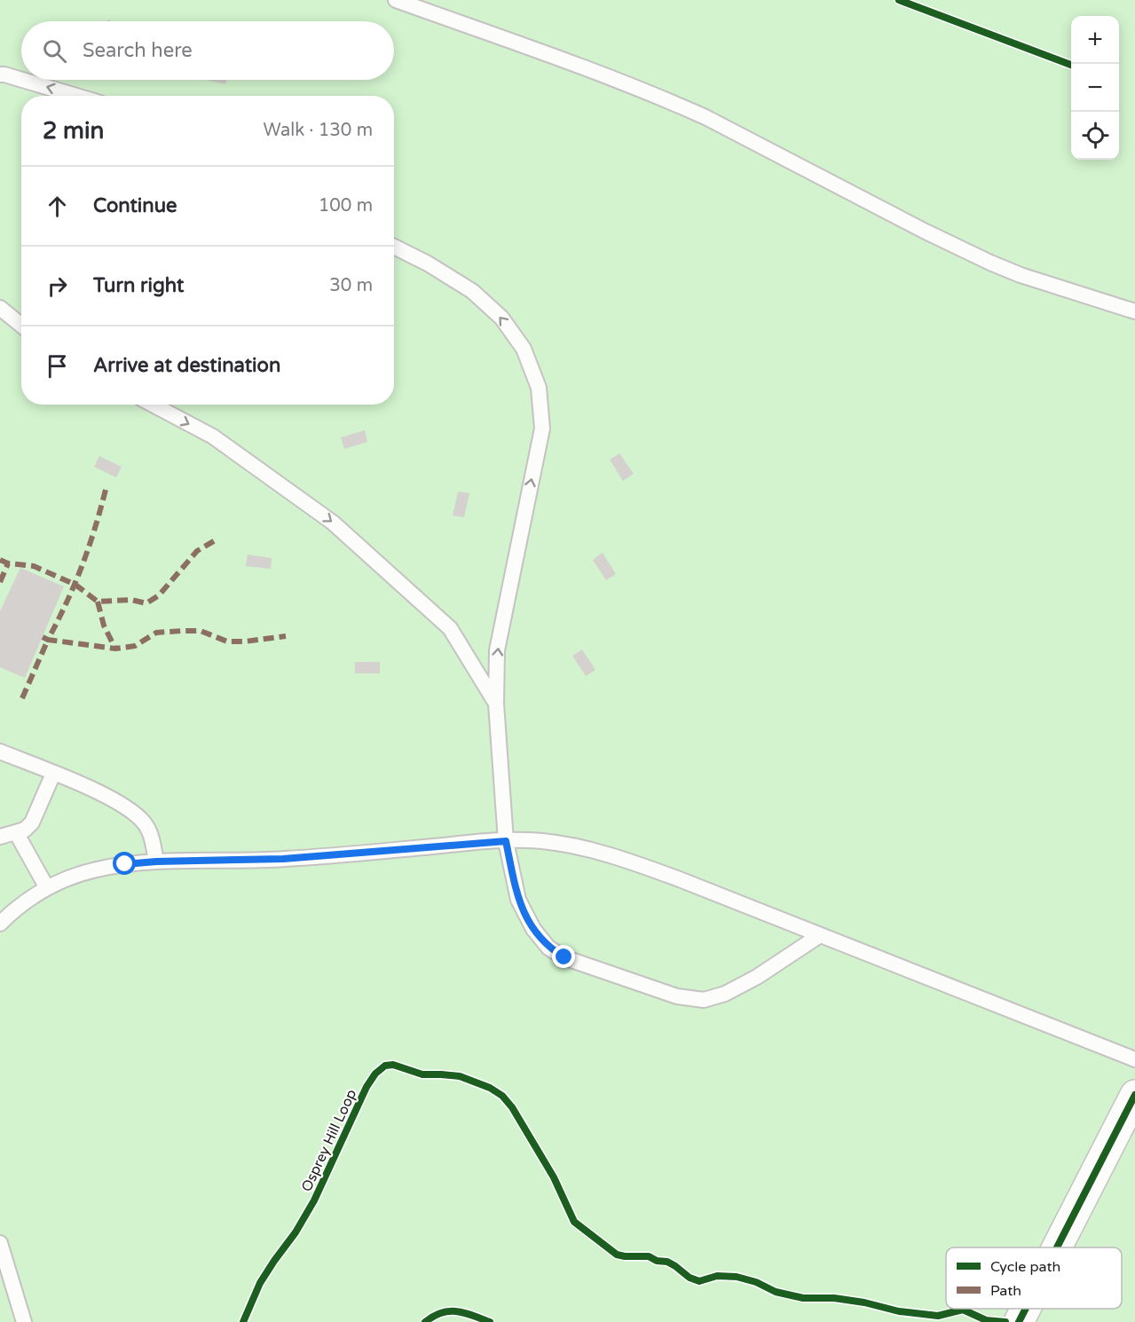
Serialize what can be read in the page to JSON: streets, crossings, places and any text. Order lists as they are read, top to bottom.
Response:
{
  "streets": {
    "cycle path": ["Osprey Hill Loop"]
  },
  "legend": ["Cycle path", "Path"],
  "page": {
    "map_buttons": ["+", "−"],
    "search": "Search here",
    "heading": ["2 min", "Walk · 130 m"],
    "list": [
      ["Continue", "100 m"],
      ["Turn right", "30 m"],
      "Arrive at destination"
    ]
  }
}
